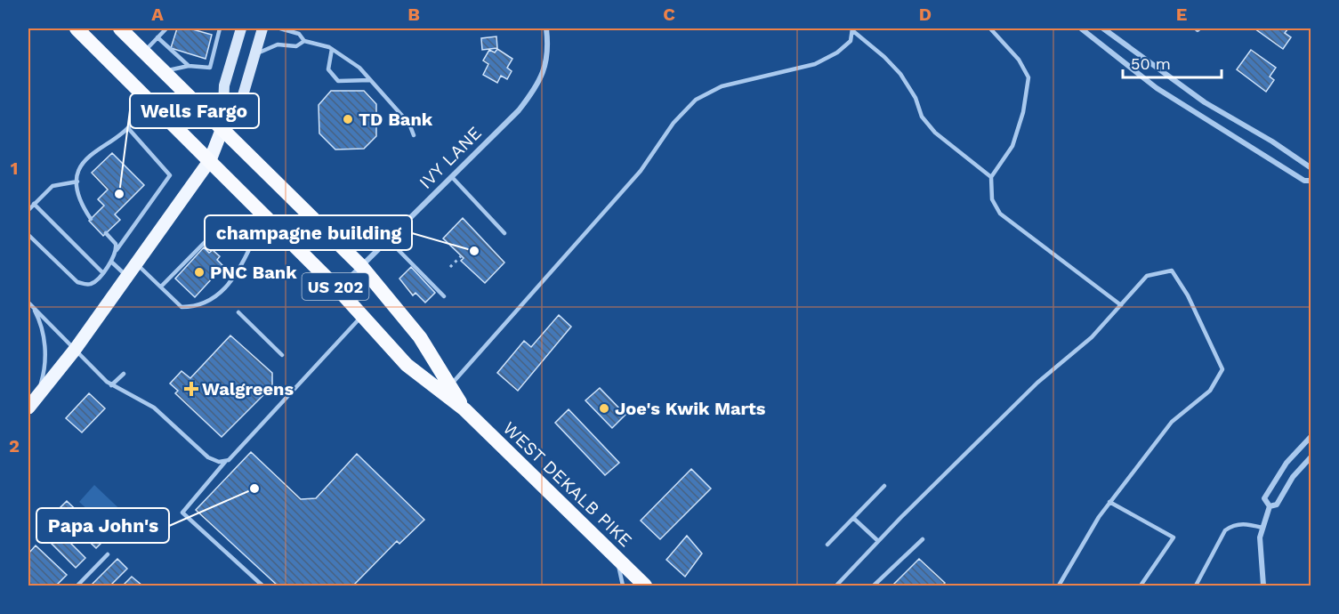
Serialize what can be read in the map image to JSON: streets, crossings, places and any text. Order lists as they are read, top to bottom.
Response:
{
  "streets": {
    "highway": ["US 202", "WEST DEKALB PIKE"],
    "street": ["IVY LANE"]
  },
  "crossings": [
    ["IVY LANE", "WEST DEKALB PIKE"]
  ],
  "places": {
    "other": [
      "TD Bank",
      "Wells Fargo",
      "champagne building",
      "PNC Bank",
      "Joe's Kwik Marts",
      "Papa John's"
    ],
    "health": ["Walgreens"]
  },
  "scale_bar": "50 m",
  "grid": {
    "columns": [
      "A",
      "B",
      "C",
      "D",
      "E"
    ],
    "rows": ["1", "2"]
  }
}
